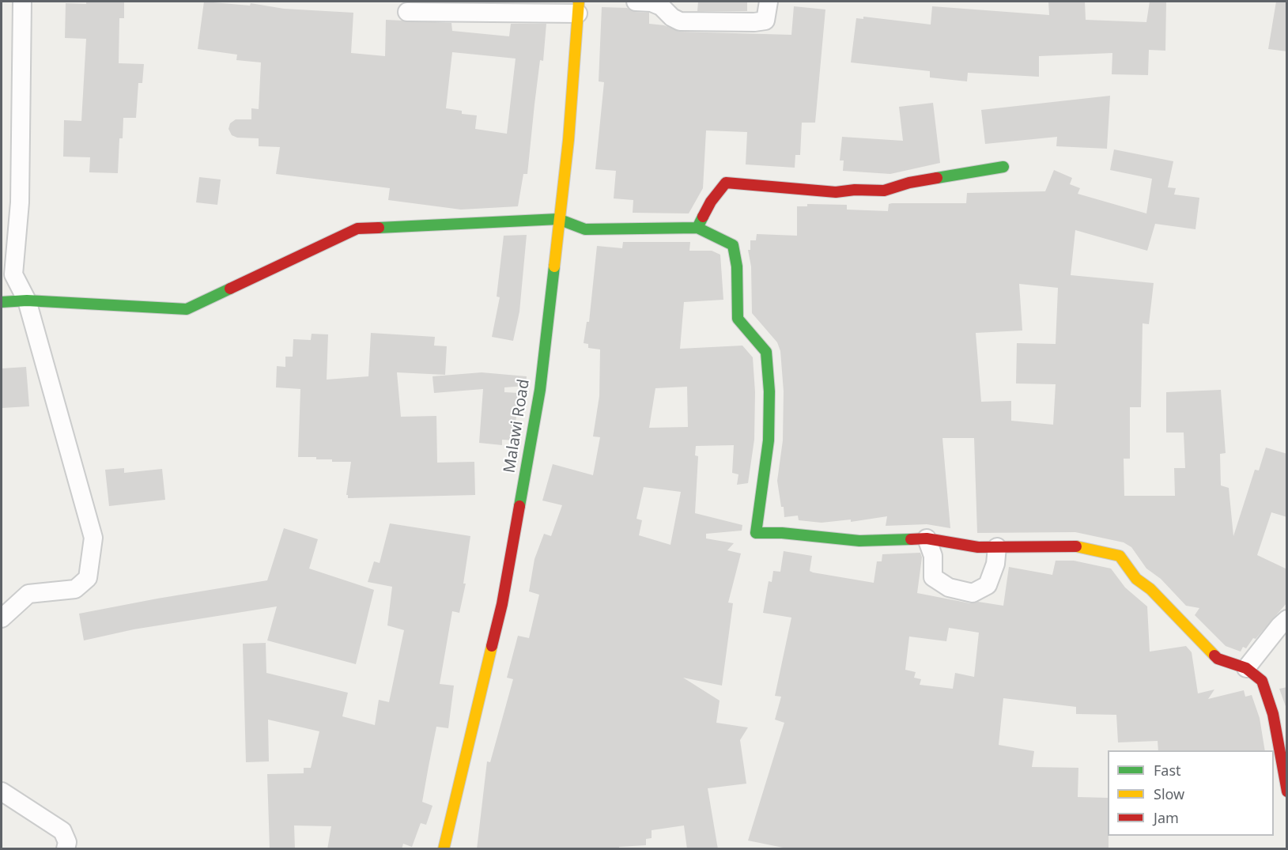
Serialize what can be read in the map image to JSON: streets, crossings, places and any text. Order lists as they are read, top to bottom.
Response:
{
  "streets": {
    "street": ["Malawi Road"]
  },
  "legend": ["Fast", "Slow", "Jam"]
}
